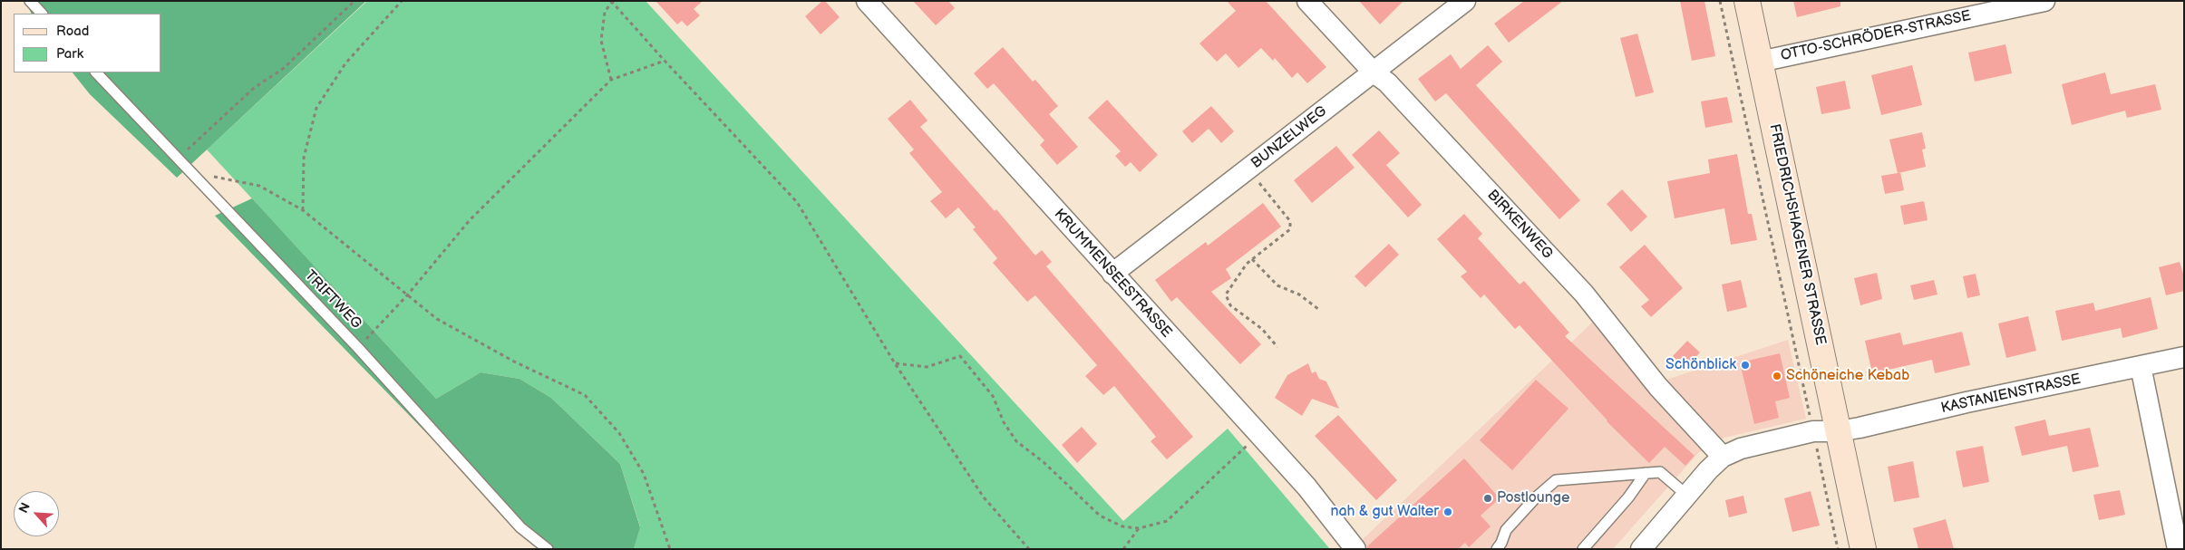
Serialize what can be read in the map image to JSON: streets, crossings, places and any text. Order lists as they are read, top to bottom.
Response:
{
  "streets": {
    "main road": ["FRIEDRICHSHAGENER STRASSE"],
    "street": [
      "OTTO-SCHRÖDER-STRASSE",
      "BUNZELWEG",
      "BIRKENWEG",
      "KRUMMENSEESTRASSE",
      "KASTANIENSTRASSE"
    ],
    "lane": ["TRIFTWEG"]
  },
  "crossings": [
    ["OTTO-SCHRÖDER-STRASSE", "FRIEDRICHSHAGENER STRASSE"],
    ["BUNZELWEG", "BIRKENWEG"],
    ["BUNZELWEG", "KRUMMENSEESTRASSE"],
    ["BIRKENWEG", "KASTANIENSTRASSE"],
    ["FRIEDRICHSHAGENER STRASSE", "KASTANIENSTRASSE"]
  ],
  "places": [
    "Schönblick",
    "Schöneiche Kebab",
    "Postlounge",
    "nah & gut Walter"
  ],
  "legend": ["Road", "Park"],
  "north": "top left"
}
